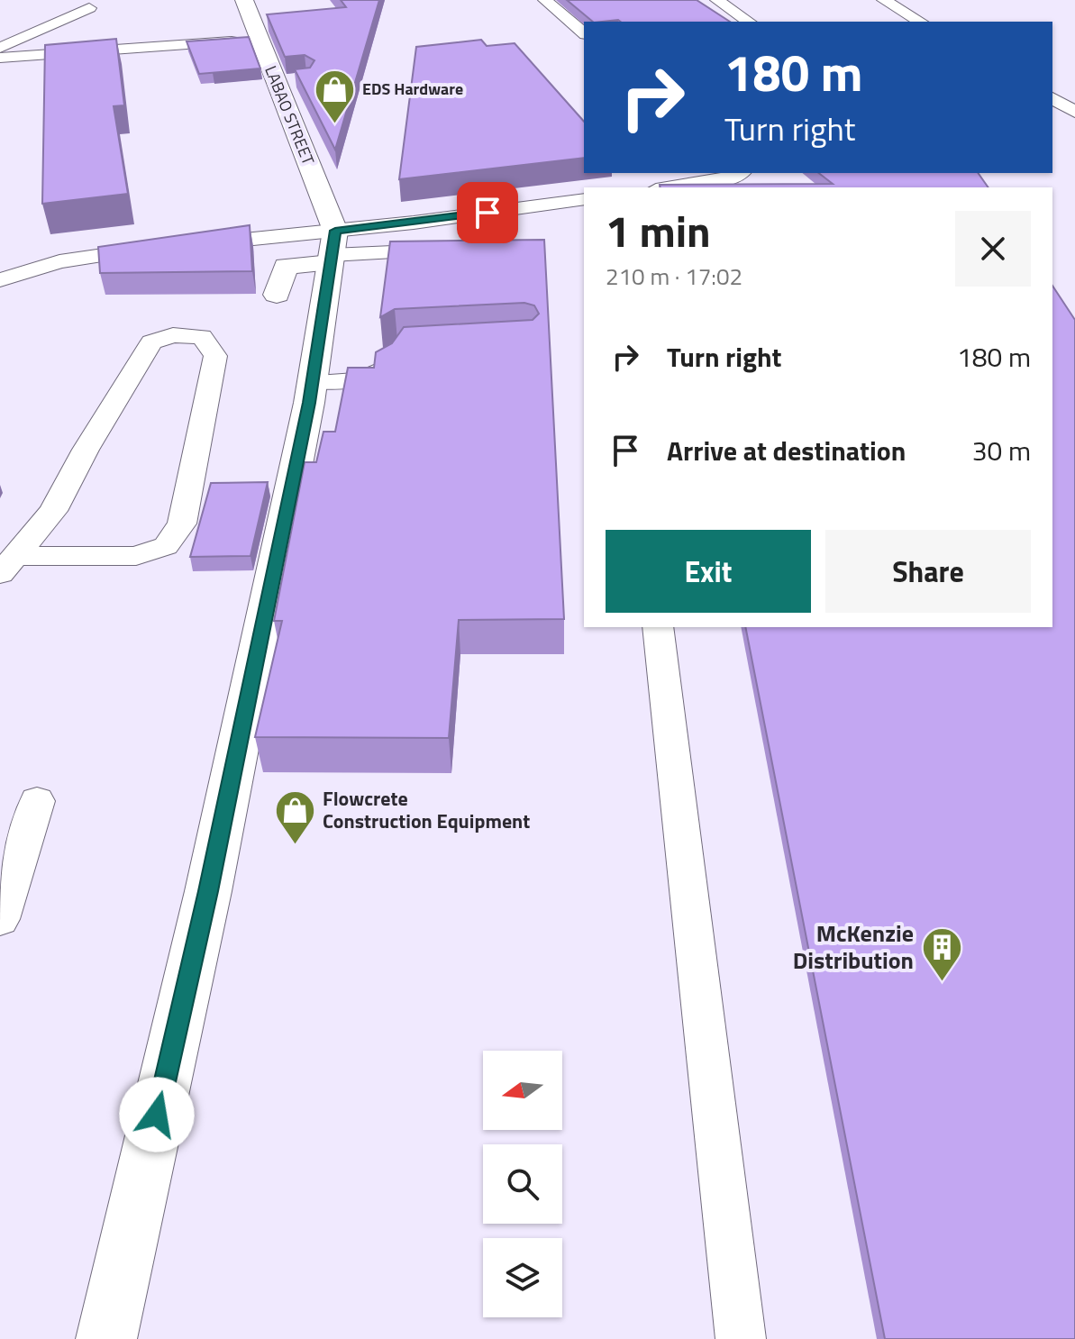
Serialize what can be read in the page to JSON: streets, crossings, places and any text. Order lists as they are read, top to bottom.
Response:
{
  "streets": {
    "main road": ["LABAO STREET"]
  },
  "places": {
    "shop": ["EDS Hardware", "Flowcrete Construction Equipment"],
    "building": ["McKenzie Distribution"]
  },
  "north": "left",
  "page": {
    "turn": ["180 m", "Turn right"],
    "heading": ["1 min", "210 m · 17:02"],
    "list": [
      {
        "name": "Turn right",
        "value": "180 m"
      },
      {
        "name": "Arrive at destination",
        "value": "30 m"
      }
    ],
    "buttons": ["Exit", "Share"]
  }
}
